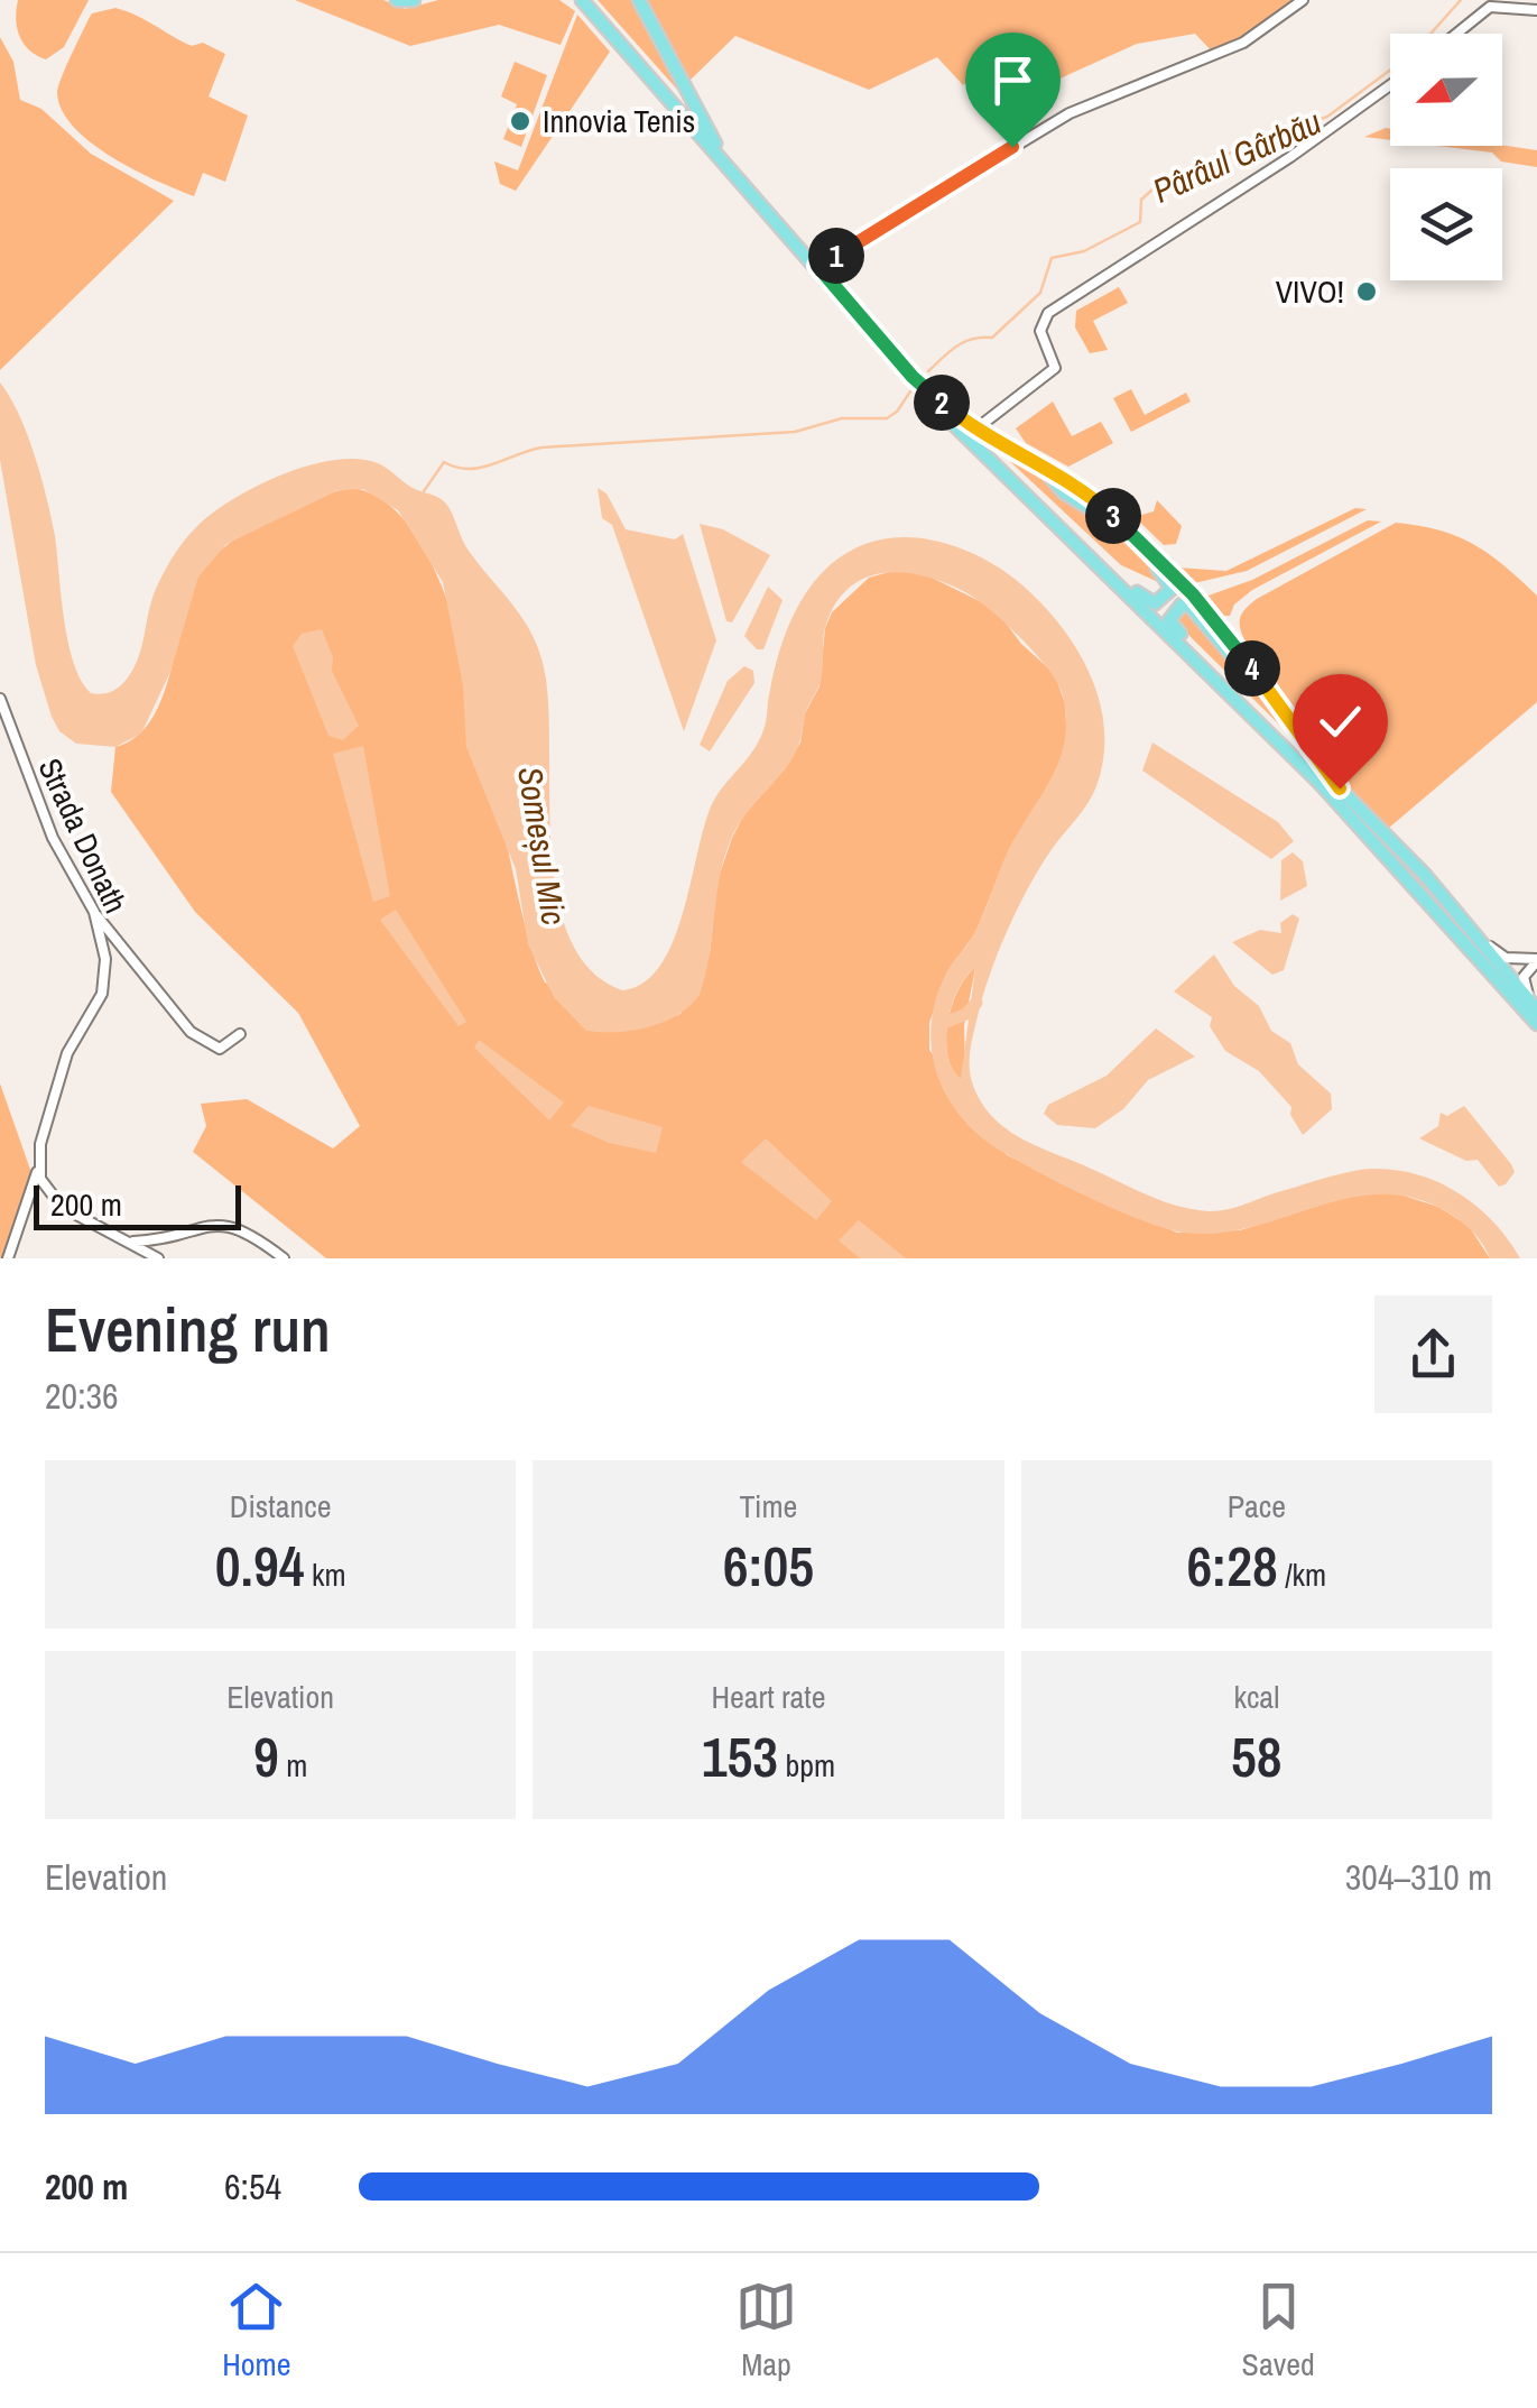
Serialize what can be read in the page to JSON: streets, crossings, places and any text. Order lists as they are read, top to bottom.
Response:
{
  "streets": {
    "street": ["Strada Donath"]
  },
  "water": ["Pârâul Gârbău", "Someșul Mic"],
  "places": ["Innovia Tenis", "VIVO!"],
  "scale_bar": "200 m",
  "north": "left",
  "page": {
    "pins": [
      "1",
      "2",
      "3",
      "4"
    ],
    "scale": "200 m",
    "heading": ["Evening run", "20:36"],
    "stats": [
      ["Distance", "0.94 km"],
      ["Time", "6:05"],
      ["Pace", "6:28 /km"],
      ["Elevation", "9 m"],
      ["Heart rate", "153 bpm"],
      ["kcal", "58"]
    ],
    "chart": ["Elevation", "304–310 m"],
    "list": [
      {
        "name": "200 m",
        "note": "6:54"
      }
    ],
    "tabs": ["Home", "Map", "Saved"]
  }
}
